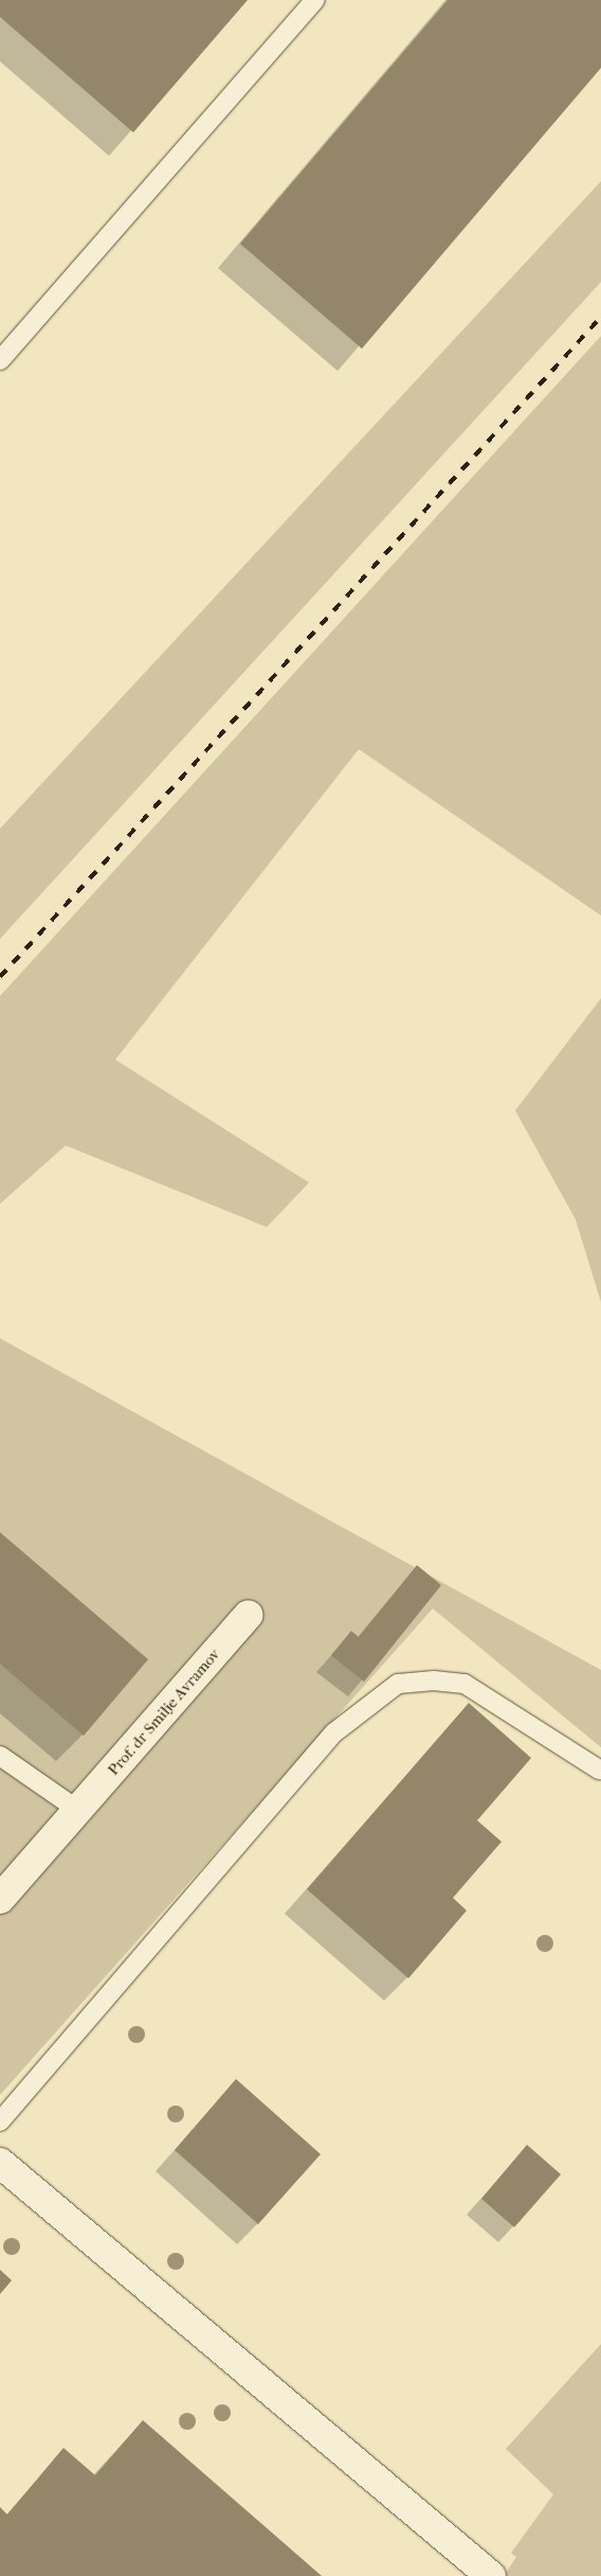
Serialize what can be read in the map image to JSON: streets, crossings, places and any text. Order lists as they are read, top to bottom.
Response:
{
  "streets": {
    "street": ["Prof. dr Smilje Avramov"]
  }
}
